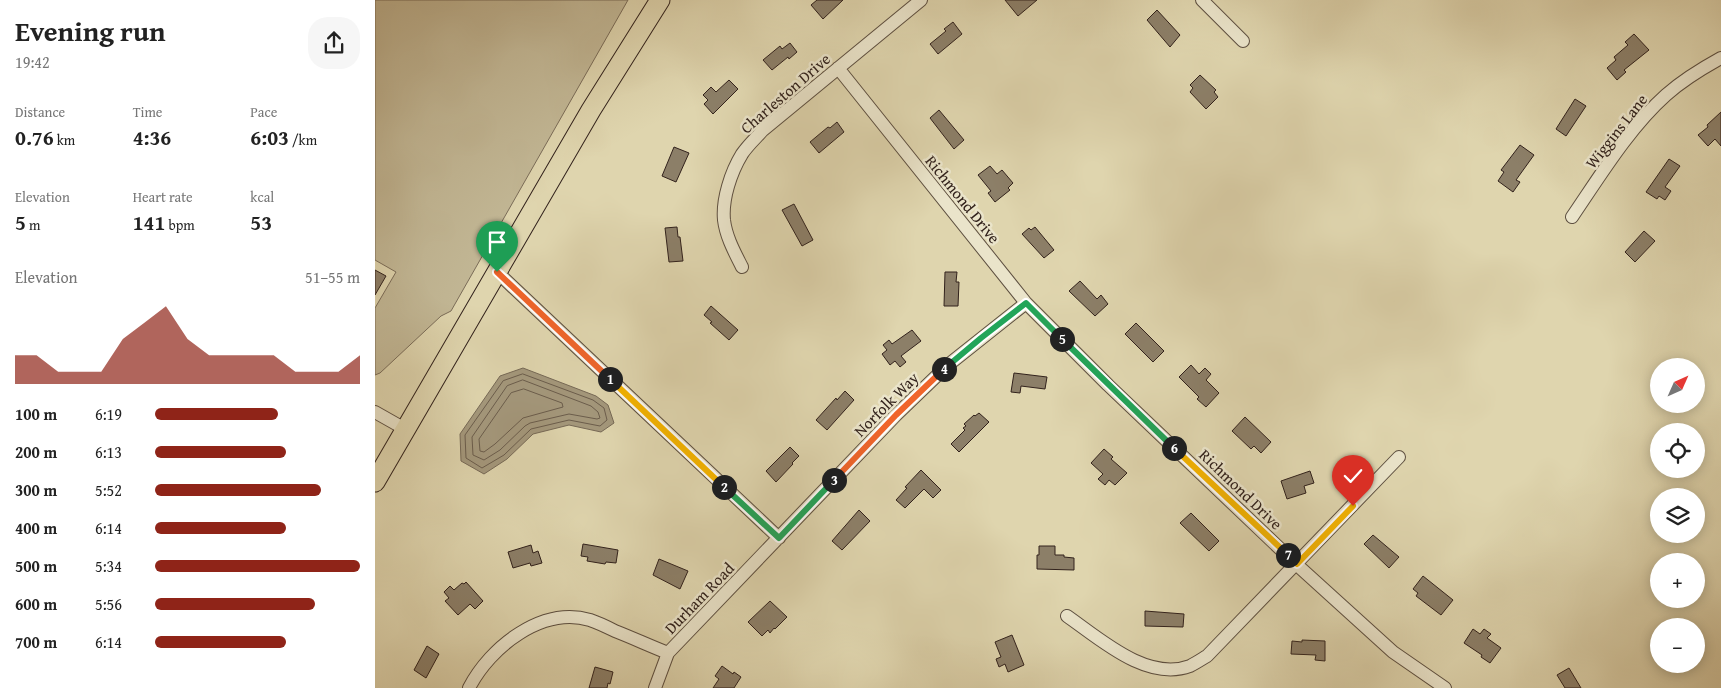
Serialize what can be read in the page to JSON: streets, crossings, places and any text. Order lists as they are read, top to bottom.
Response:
{
  "streets": {
    "street": [
      "Charleston Drive",
      "Wiggins Lane",
      "Richmond Drive",
      "Norfolk Way",
      "Durham Road"
    ]
  },
  "crossings": [
    ["Charleston Drive", "Richmond Drive"],
    ["Richmond Drive", "Norfolk Way"],
    ["Norfolk Way", "Durham Road"]
  ],
  "north": "top right",
  "page": {
    "heading": ["Evening run", "19:42"],
    "stats": [
      ["Distance", "0.76 km"],
      ["Time", "4:36"],
      ["Pace", "6:03 /km"],
      ["Elevation", "5 m"],
      ["Heart rate", "141 bpm"],
      ["kcal", "53"]
    ],
    "chart": ["Elevation", "51–55 m"],
    "pins": [
      "5",
      "4",
      "1",
      "6",
      "3",
      "2",
      "7"
    ],
    "map_buttons": ["+", "−"],
    "list": [
      {
        "name": "100 m",
        "note": "6:19"
      },
      {
        "name": "200 m",
        "note": "6:13"
      },
      {
        "name": "300 m",
        "note": "5:52"
      },
      {
        "name": "400 m",
        "note": "6:14"
      },
      {
        "name": "500 m",
        "note": "5:34"
      },
      {
        "name": "600 m",
        "note": "5:56"
      },
      {
        "name": "700 m",
        "note": "6:14"
      }
    ]
  }
}
